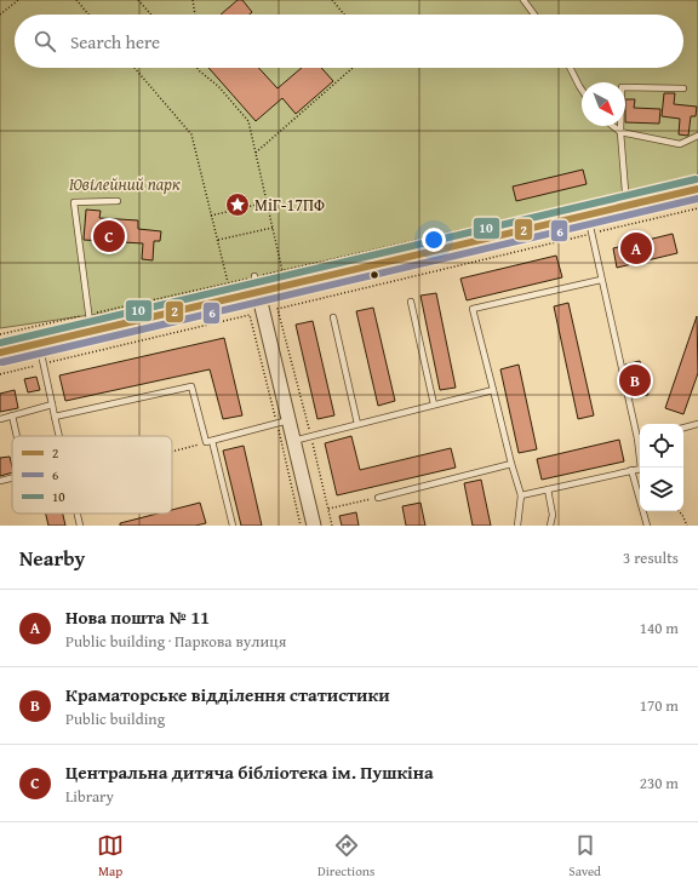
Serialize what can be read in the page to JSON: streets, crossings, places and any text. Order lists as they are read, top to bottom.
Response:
{
  "parks": ["Ювілейний парк"],
  "places": {
    "place": ["МіГ-17ПФ"]
  },
  "lines": ["transit line 10", "transit line 2", "transit line 6"],
  "legend": ["2", "6", "10"],
  "north": "bottom right",
  "page": {
    "search": "Search here",
    "pins": ["C", "A", "B"],
    "heading": ["Nearby", "3 results"],
    "list": [
      {
        "mark": "A",
        "name": "Нова пошта № 11",
        "note": "Public building · Паркова вулиця",
        "value": "140 m"
      },
      {
        "mark": "B",
        "name": "Краматорське відділення статистики",
        "note": "Public building",
        "value": "170 m"
      },
      {
        "mark": "C",
        "name": "Центральна дитяча бібліотека ім. Пушкіна",
        "note": "Library",
        "value": "230 m"
      }
    ],
    "nav": ["Map", "Directions", "Saved"]
  }
}
